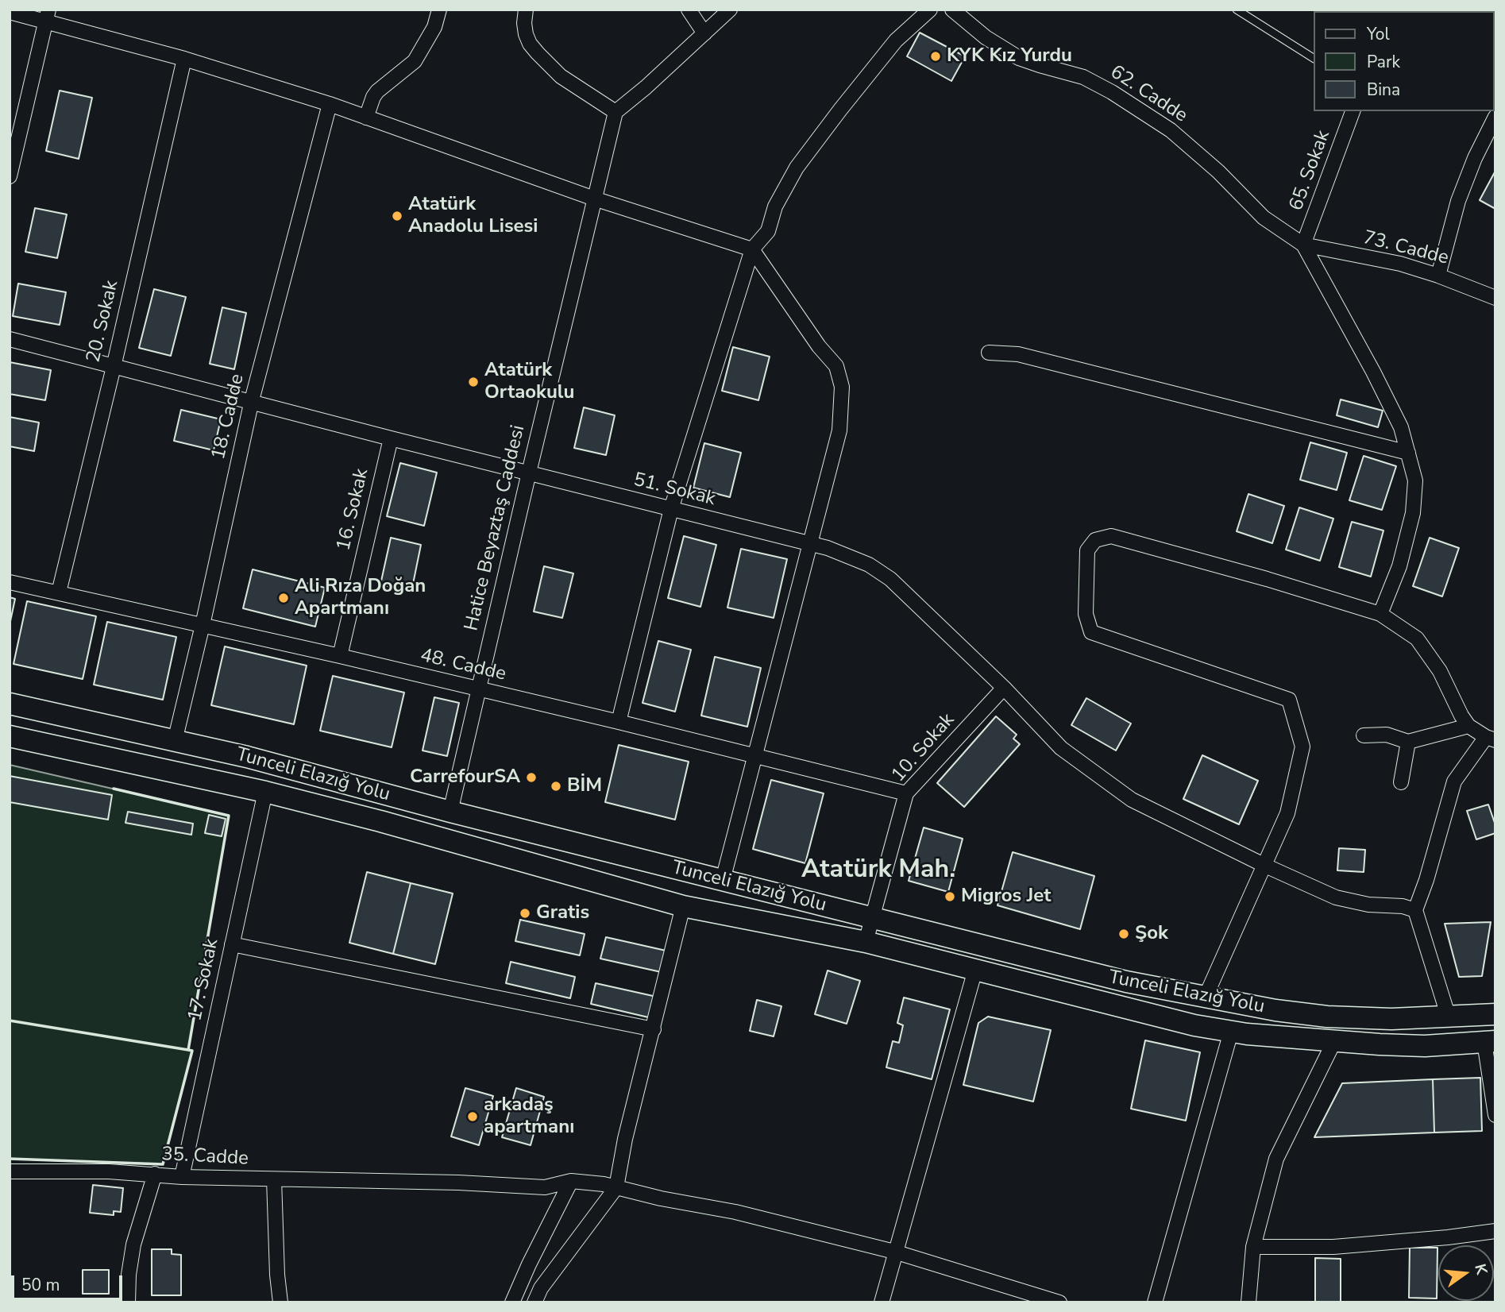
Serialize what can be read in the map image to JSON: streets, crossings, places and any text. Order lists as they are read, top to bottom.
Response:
{
  "streets": {
    "main road": ["Tunceli Elazığ Yolu"],
    "street": [
      "62. Cadde",
      "65. Sokak",
      "73. Cadde",
      "20. Sokak",
      "18. Cadde",
      "51. Sokak",
      "16. Sokak",
      "Hatice Beyaztaş Caddesi",
      "48. Cadde",
      "10. Sokak",
      "17. Sokak",
      "35. Cadde"
    ]
  },
  "crossings": [
    ["62. Cadde", "65. Sokak"],
    ["62. Cadde", "73. Cadde"],
    ["65. Sokak", "73. Cadde"],
    ["20. Sokak", "51. Sokak"],
    ["20. Sokak", "48. Cadde"],
    ["18. Cadde", "51. Sokak"],
    ["18. Cadde", "48. Cadde"],
    ["18. Cadde", "Tunceli Elazığ Yolu"],
    ["51. Sokak", "16. Sokak"],
    ["51. Sokak", "Hatice Beyaztaş Caddesi"],
    ["51. Sokak", "10. Sokak"],
    ["16. Sokak", "48. Cadde"],
    ["Hatice Beyaztaş Caddesi", "48. Cadde"],
    ["Hatice Beyaztaş Caddesi", "Tunceli Elazığ Yolu"],
    ["48. Cadde", "10. Sokak"],
    ["10. Sokak", "Tunceli Elazığ Yolu"],
    ["Tunceli Elazığ Yolu", "17. Sokak"],
    ["17. Sokak", "35. Cadde"]
  ],
  "districts": ["Atatürk Mah."],
  "places": [
    "KYK Kız Yurdu",
    "Atatürk Anadolu Lisesi",
    "Atatürk Ortaokulu",
    "Ali Rıza Doğan Apartmanı",
    "CarrefourSA",
    "BİM",
    "Migros Jet",
    "Gratis",
    "Şok",
    "arkadaş apartmanı"
  ],
  "legend": ["Yol", "Park", "Bina"],
  "scale_bar": "50 m",
  "north": "right"
}
